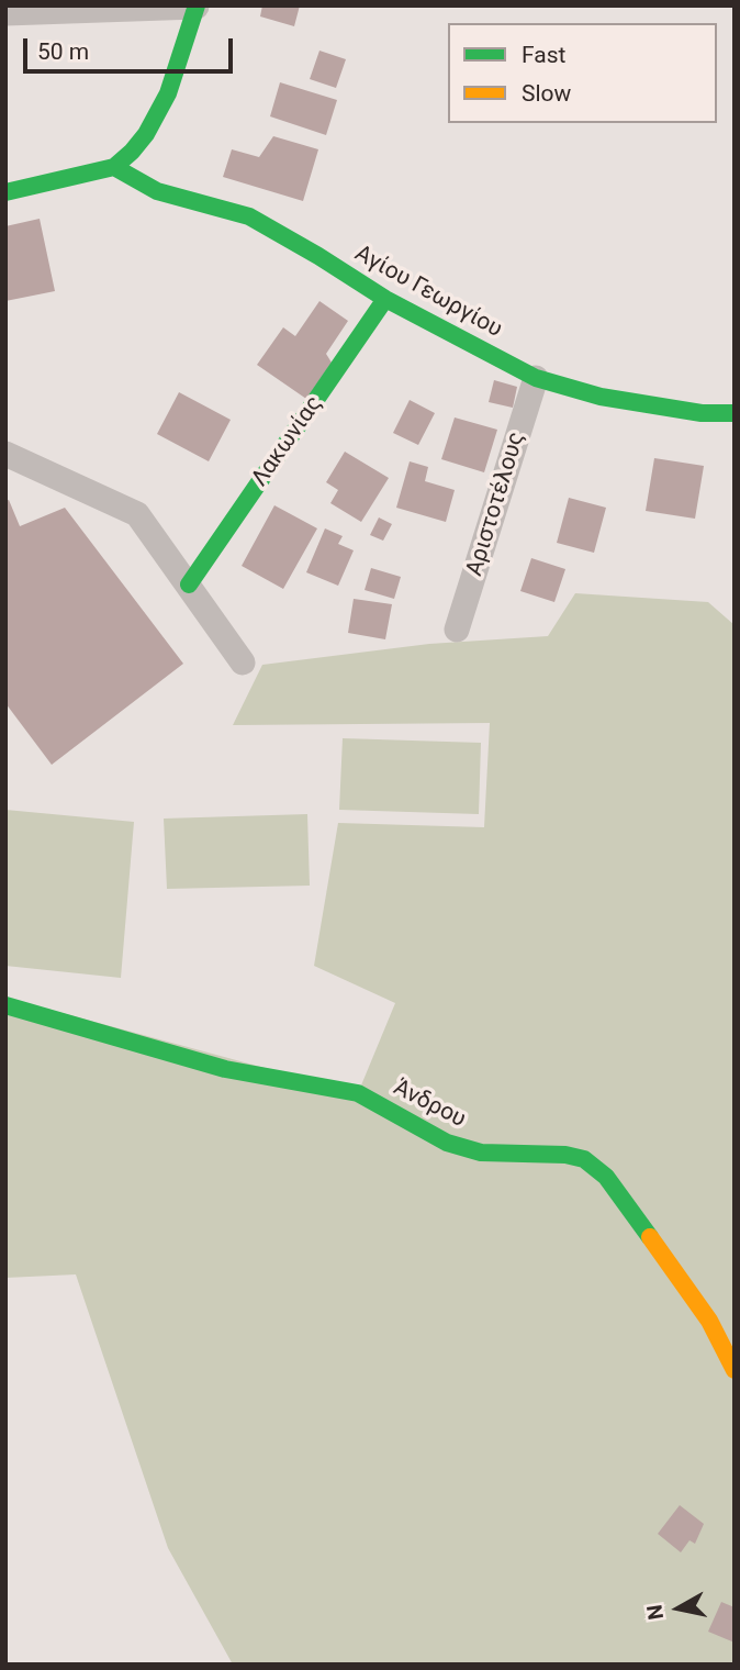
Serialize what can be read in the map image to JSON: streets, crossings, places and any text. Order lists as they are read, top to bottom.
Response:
{
  "streets": {
    "street": [
      "Αγίου Γεωργίου",
      "Λακωνίας",
      "Αριστοτέλους",
      "Άνδρου"
    ]
  },
  "crossings": [
    ["Αγίου Γεωργίου", "Λακωνίας"],
    ["Αγίου Γεωργίου", "Αριστοτέλους"]
  ],
  "legend": ["Fast", "Slow"],
  "scale_bar": "50 m",
  "north": "left"
}
